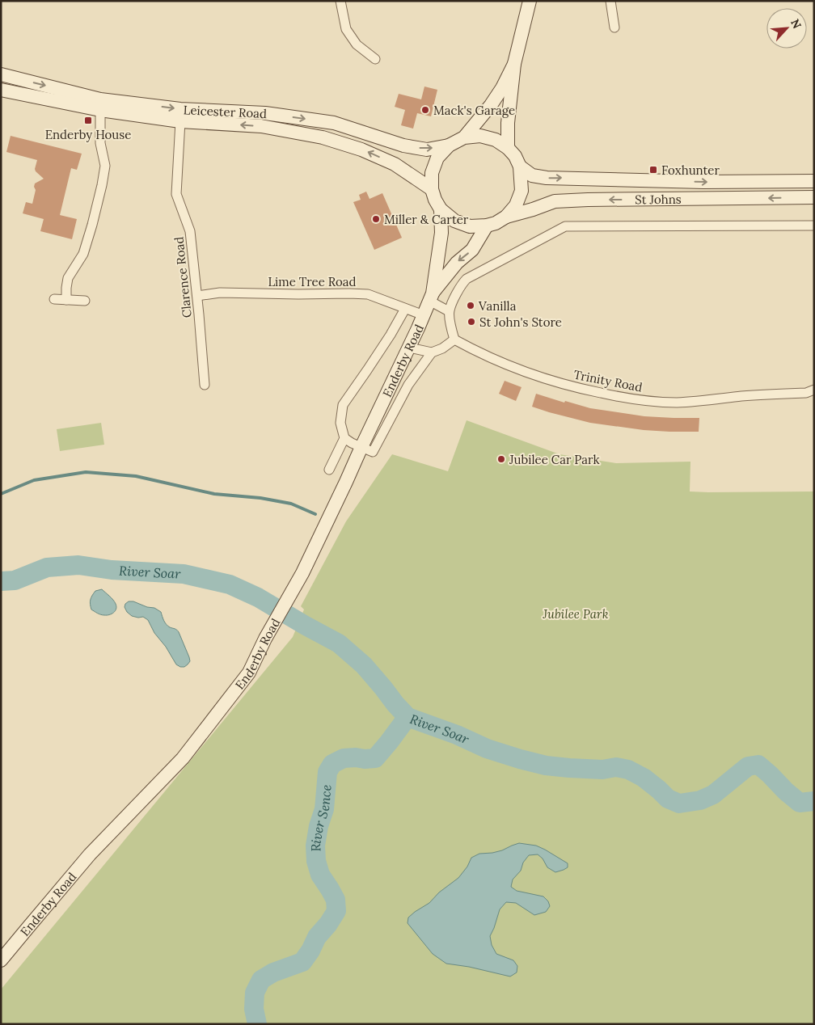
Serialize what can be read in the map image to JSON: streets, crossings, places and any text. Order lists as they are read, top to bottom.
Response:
{
  "streets": {
    "main road": ["Leicester Road", "St Johns", "Enderby Road"],
    "street": ["Clarence Road", "Lime Tree Road", "Trinity Road"]
  },
  "crossings": [
    ["Leicester Road", "St Johns"],
    ["Leicester Road", "Clarence Road"],
    ["Leicester Road", "Enderby Road"],
    ["St Johns", "Enderby Road"],
    ["Clarence Road", "Lime Tree Road"],
    ["Lime Tree Road", "Enderby Road"]
  ],
  "water": ["River Soar", "River Sence"],
  "parks": ["Jubilee Park"],
  "places": {
    "other": [
      "Mack's Garage",
      "Miller & Carter",
      "Vanilla",
      "St John's Store",
      "Jubilee Car Park"
    ],
    "transit": ["Enderby House", "Foxhunter"]
  },
  "north": "top right"
}
